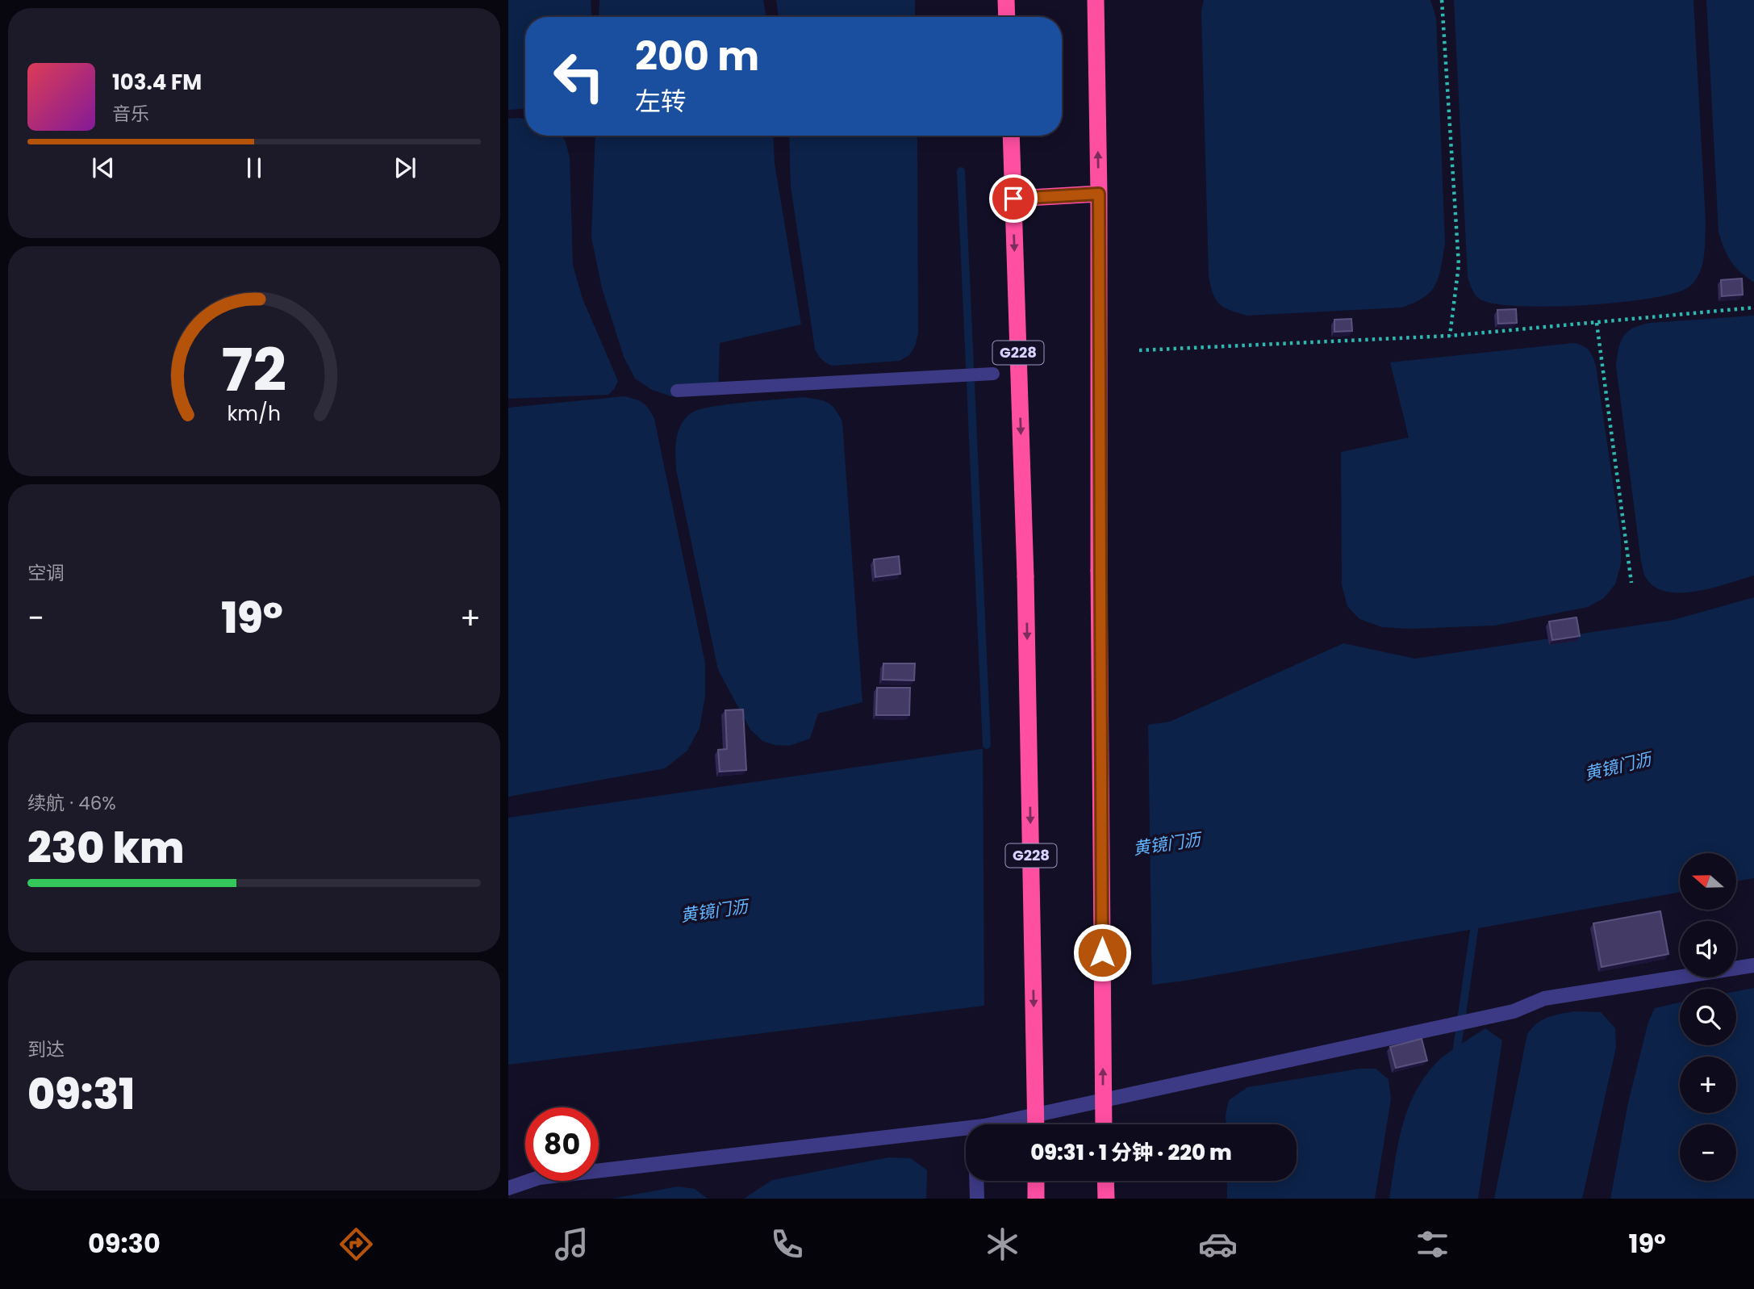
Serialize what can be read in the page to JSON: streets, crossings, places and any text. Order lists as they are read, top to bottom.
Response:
{
  "streets": {
    "highway": ["G228"]
  },
  "water": ["黄镜门沥"],
  "north": "left",
  "page": {
    "turn": ["200 m", "左转"],
    "song": ["103.4 FM", "音乐"],
    "tile": [
      "空调",
      ["续航 · 46%", "230 km"],
      ["到达", "09:31"]
    ],
    "heat": ["−", "19°", "+"],
    "map_buttons": ["+", "−"],
    "limit": "80",
    "trip": "09:31 · 1 分钟 · 220 m",
    "tabs": ["09:30", "19°"],
    "gauge": ["72", "km/h"]
  }
}
